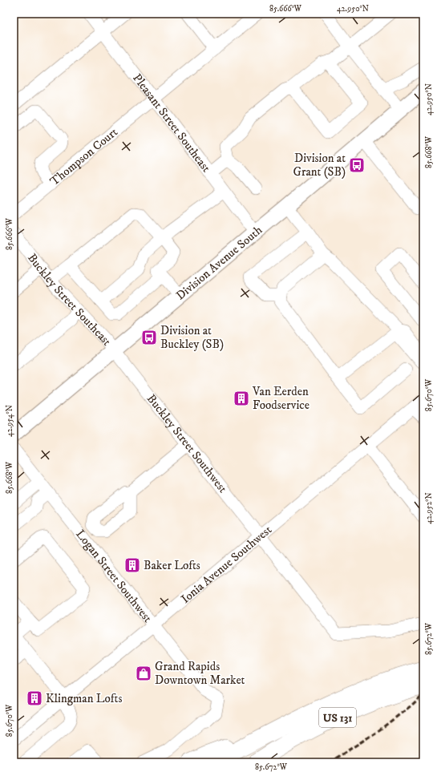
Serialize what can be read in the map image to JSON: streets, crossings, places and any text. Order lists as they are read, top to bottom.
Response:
{
  "streets": {
    "highway": ["US 131"],
    "main road": ["Division Avenue South"],
    "street": [
      "Pleasant Street Southeast",
      "Thompson Court",
      "Buckley Street Southeast",
      "Buckley Street Southwest",
      "Ionia Avenue Southwest",
      "Logan Street Southwest"
    ]
  },
  "crossings": [
    ["Pleasant Street Southeast", "Thompson Court"],
    ["Pleasant Street Southeast", "Division Avenue South"],
    ["Division Avenue South", "Buckley Street Southeast"],
    ["Division Avenue South", "Buckley Street Southwest"],
    ["Buckley Street Southeast", "Buckley Street Southwest"],
    ["Buckley Street Southwest", "Ionia Avenue Southwest"],
    ["Ionia Avenue Southwest", "Logan Street Southwest"]
  ],
  "places": {
    "bus stop": ["Division at Grant (SB)", "Division at Buckley (SB)"],
    "building": ["Van Eerden Foodservice", "Baker Lofts", "Klingman Lofts"],
    "shop": ["Grand Rapids Downtown Market"]
  },
  "coordinates": [
    "85.666°W",
    "42.950°N",
    "85.668°W",
    "85.670°W",
    "42.954°N",
    "42.952°N",
    "85.672°W"
  ]
}
